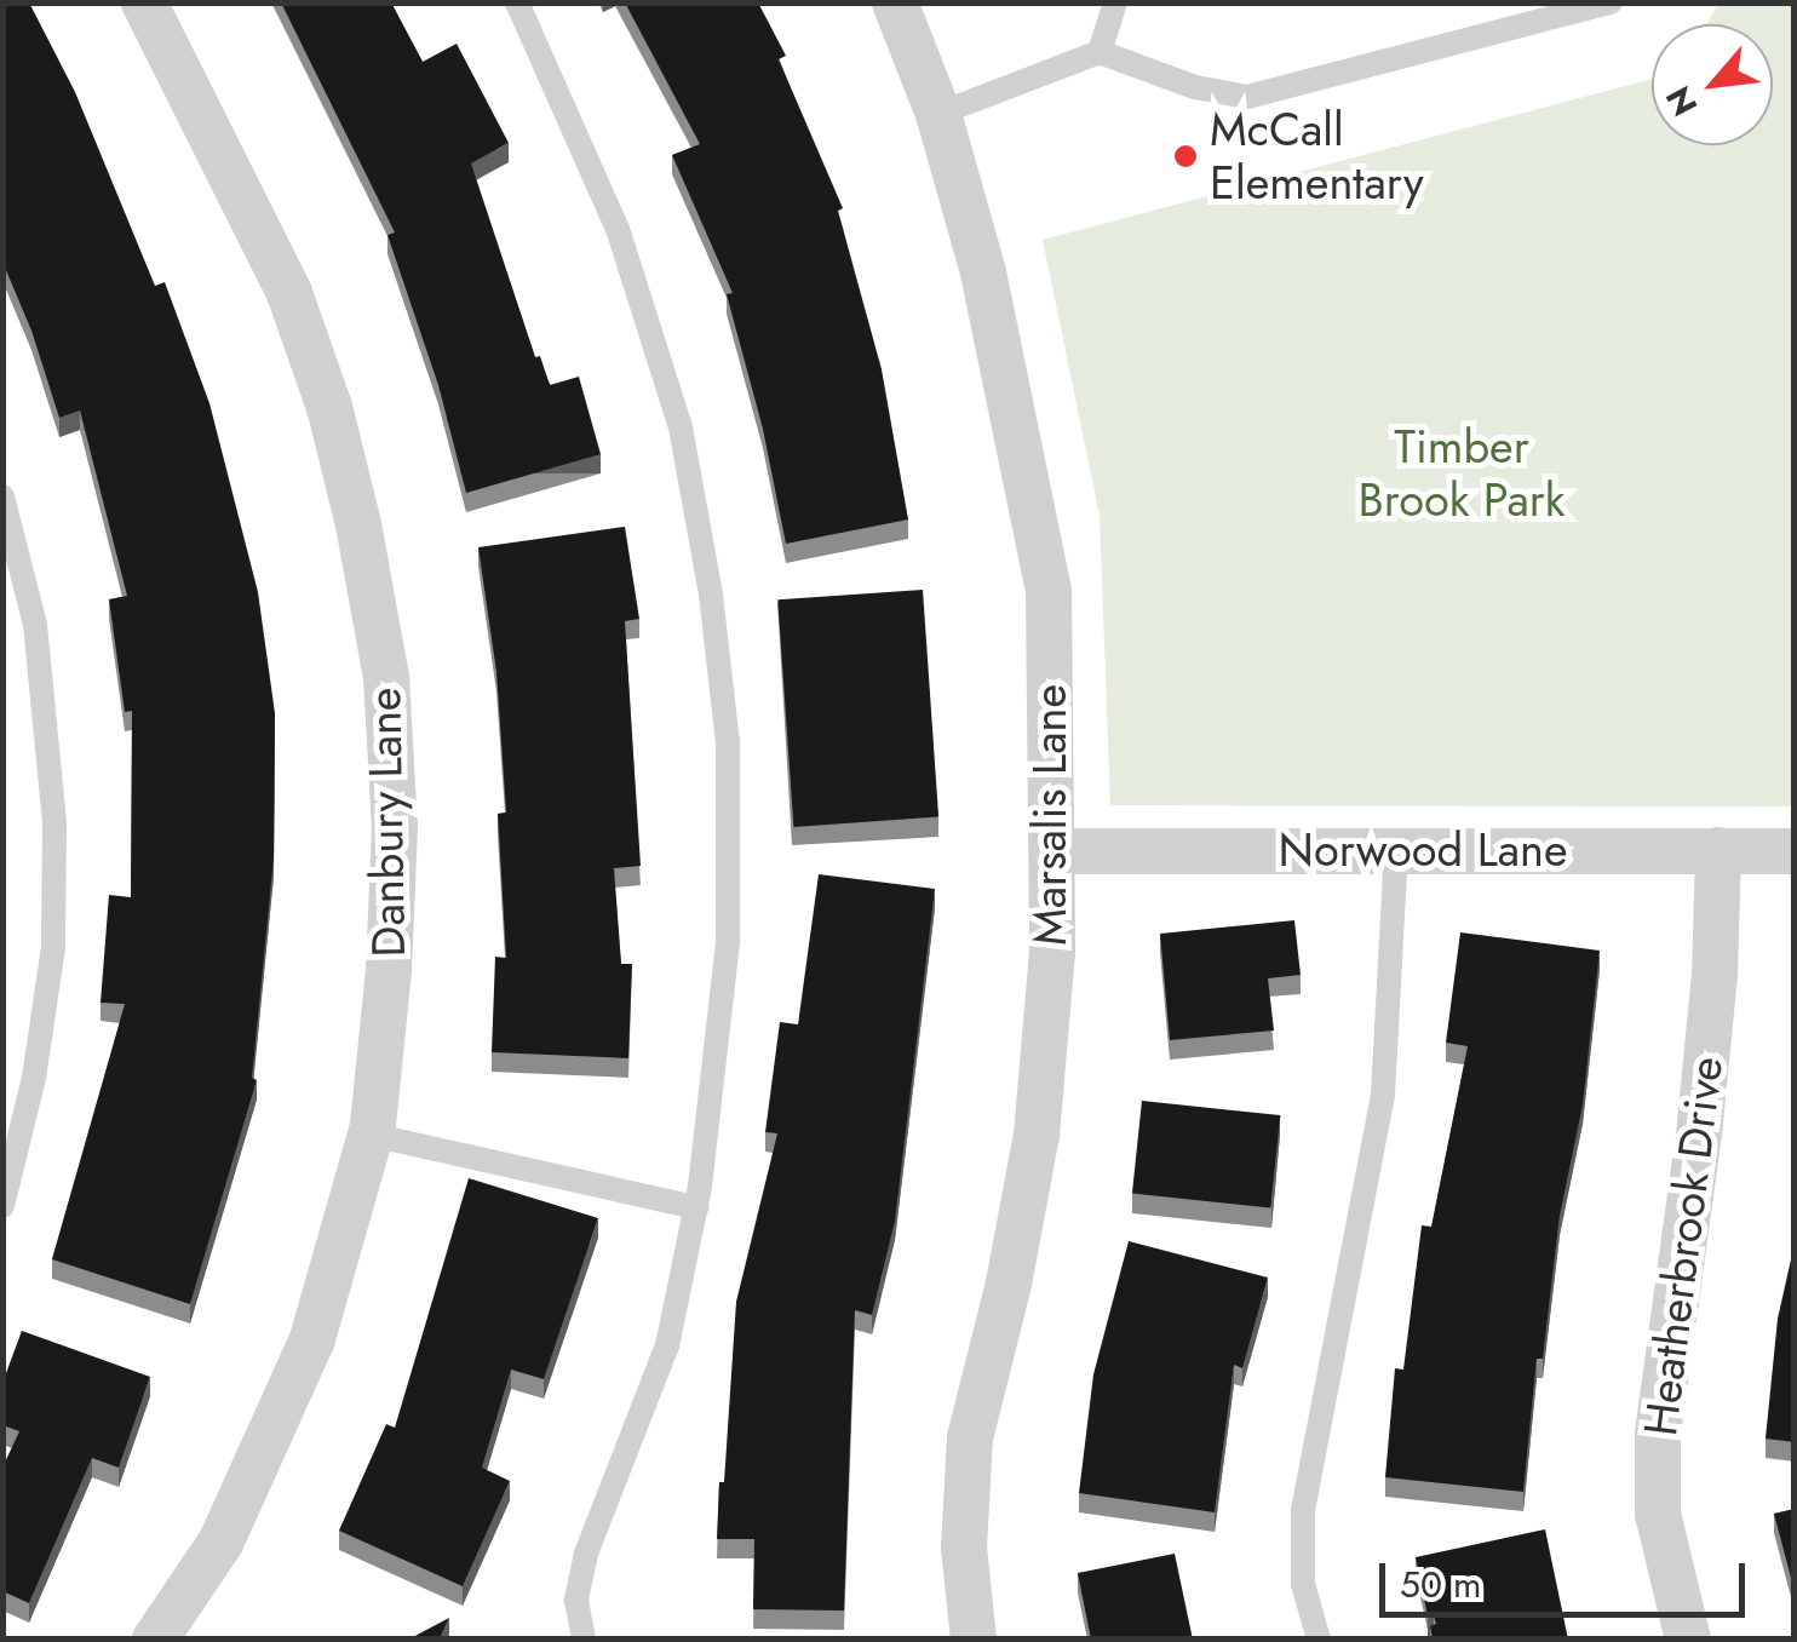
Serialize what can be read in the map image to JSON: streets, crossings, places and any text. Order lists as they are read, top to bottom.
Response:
{
  "streets": {
    "street": [
      "Marsalis Lane",
      "Danbury Lane",
      "Norwood Lane",
      "Heatherbrook Drive"
    ]
  },
  "crossings": [
    ["Marsalis Lane", "Norwood Lane"],
    ["Norwood Lane", "Heatherbrook Drive"]
  ],
  "parks": ["Timber Brook Park"],
  "places": ["McCall Elementary"],
  "scale_bar": "50 m",
  "north": "bottom left"
}
